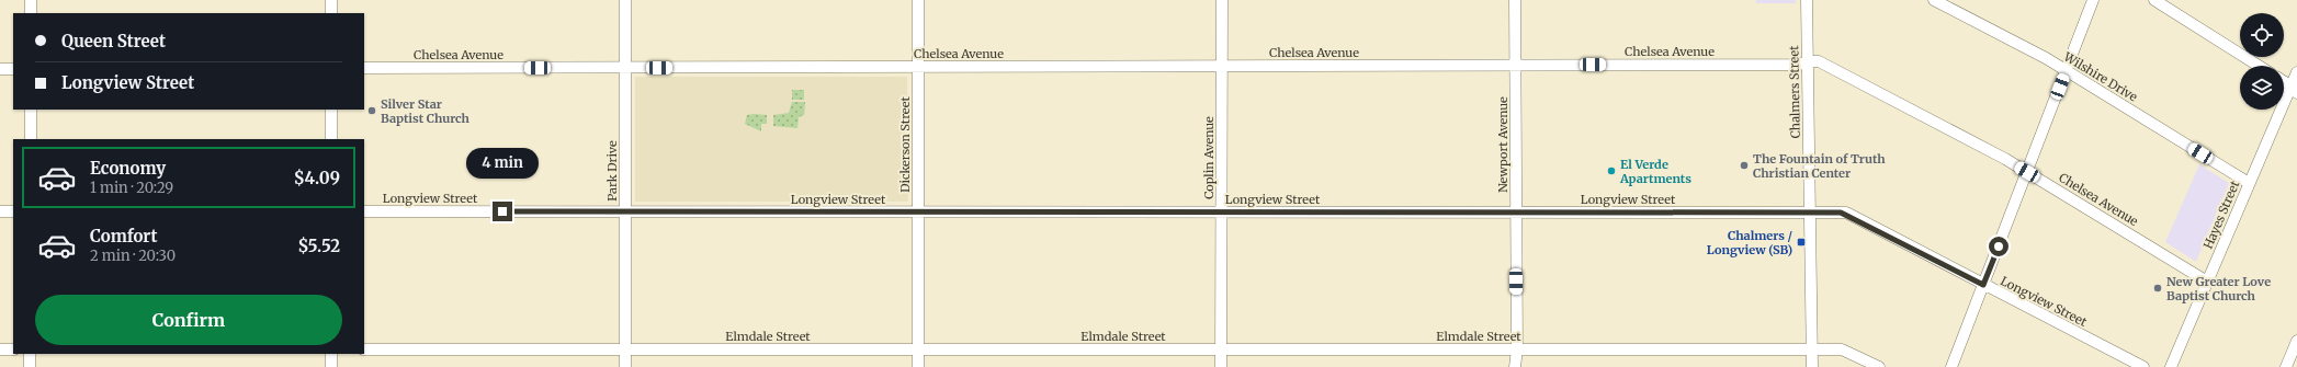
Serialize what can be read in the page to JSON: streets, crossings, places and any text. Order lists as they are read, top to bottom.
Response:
{
  "streets": {
    "street": [
      "Chelsea Avenue",
      "Wilshire Drive",
      "Chalmers Street",
      "Dickerson Street",
      "Newport Avenue",
      "Coplin Avenue",
      "Park Drive",
      "Longview Street",
      "Hayes Street",
      "Elmdale Street"
    ]
  },
  "crossings": [
    ["Chelsea Avenue", "Chalmers Street"],
    ["Chelsea Avenue", "Dickerson Street"],
    ["Chelsea Avenue", "Newport Avenue"],
    ["Chelsea Avenue", "Coplin Avenue"],
    ["Chelsea Avenue", "Park Drive"],
    ["Chelsea Avenue", "Hayes Street"],
    ["Wilshire Drive", "Hayes Street"],
    ["Chalmers Street", "Longview Street"],
    ["Chalmers Street", "Elmdale Street"],
    ["Dickerson Street", "Longview Street"],
    ["Dickerson Street", "Elmdale Street"],
    ["Newport Avenue", "Longview Street"],
    ["Newport Avenue", "Elmdale Street"],
    ["Coplin Avenue", "Longview Street"],
    ["Coplin Avenue", "Elmdale Street"],
    ["Park Drive", "Longview Street"],
    ["Park Drive", "Elmdale Street"]
  ],
  "places": {
    "other": [
      "Silver Star Baptist Church",
      "The Fountain of Truth Christian Center",
      "El Verde Apartments",
      "New Greater Love Baptist Church"
    ],
    "transit": ["Chalmers / Longview (SB)"]
  },
  "page": {
    "banner": ["Queen Street", "Longview Street"],
    "list": [
      {
        "name": "Economy",
        "note": "1 min · 20:29",
        "value": "$4.09"
      },
      {
        "name": "Comfort",
        "note": "2 min · 20:30",
        "value": "$5.52"
      }
    ],
    "bubble": "4 min",
    "buttons": "Confirm"
  }
}
